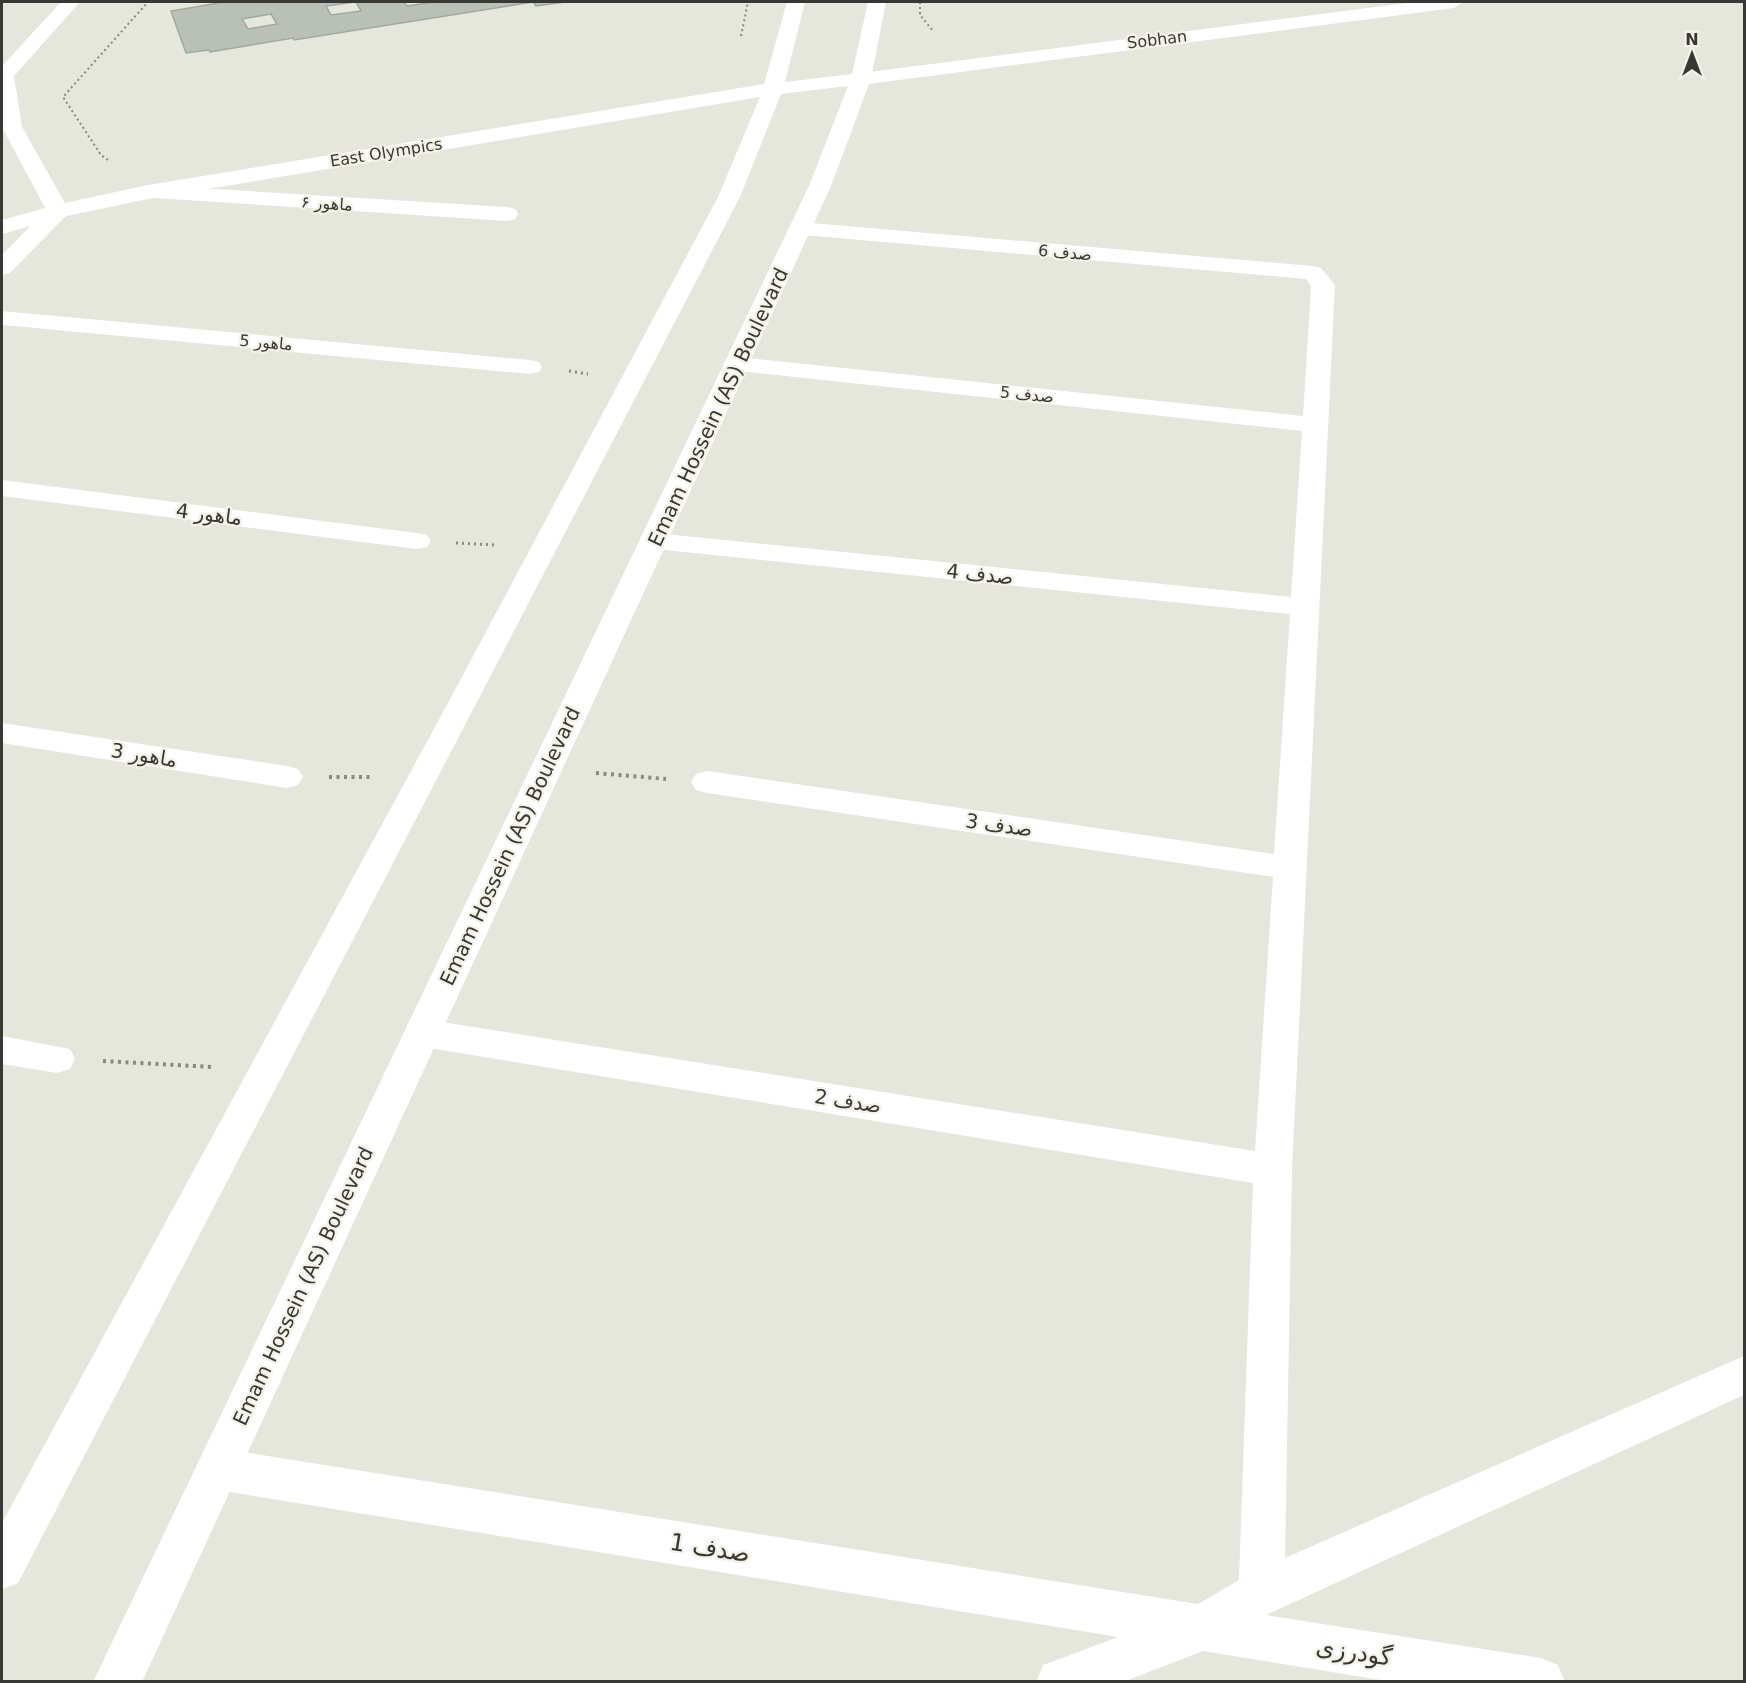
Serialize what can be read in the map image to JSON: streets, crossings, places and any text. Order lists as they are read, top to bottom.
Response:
{
  "streets": {
    "street": [
      "Sobhan",
      "East Olympics",
      "ماهور ۶",
      "صدف 6",
      "ماهور 5",
      "صدف 5",
      "Emam Hossein (AS) Boulevard",
      "ماهور 4",
      "صدف 4",
      "ماهور 3",
      "صدف 3",
      "صدف 2",
      "صدف 1",
      "گودرزی"
    ]
  },
  "crossings": [
    ["Sobhan", "East Olympics"],
    ["Sobhan", "Emam Hossein (AS) Boulevard"],
    ["East Olympics", "ماهور ۶"],
    ["صدف 6", "صدف 5"],
    ["صدف 6", "Emam Hossein (AS) Boulevard"],
    ["صدف 5", "Emam Hossein (AS) Boulevard"],
    ["Emam Hossein (AS) Boulevard", "صدف 4"],
    ["Emam Hossein (AS) Boulevard", "صدف 2"],
    ["Emam Hossein (AS) Boulevard", "صدف 1"],
    ["صدف 1", "گودرزی"]
  ],
  "north": "top"
}
